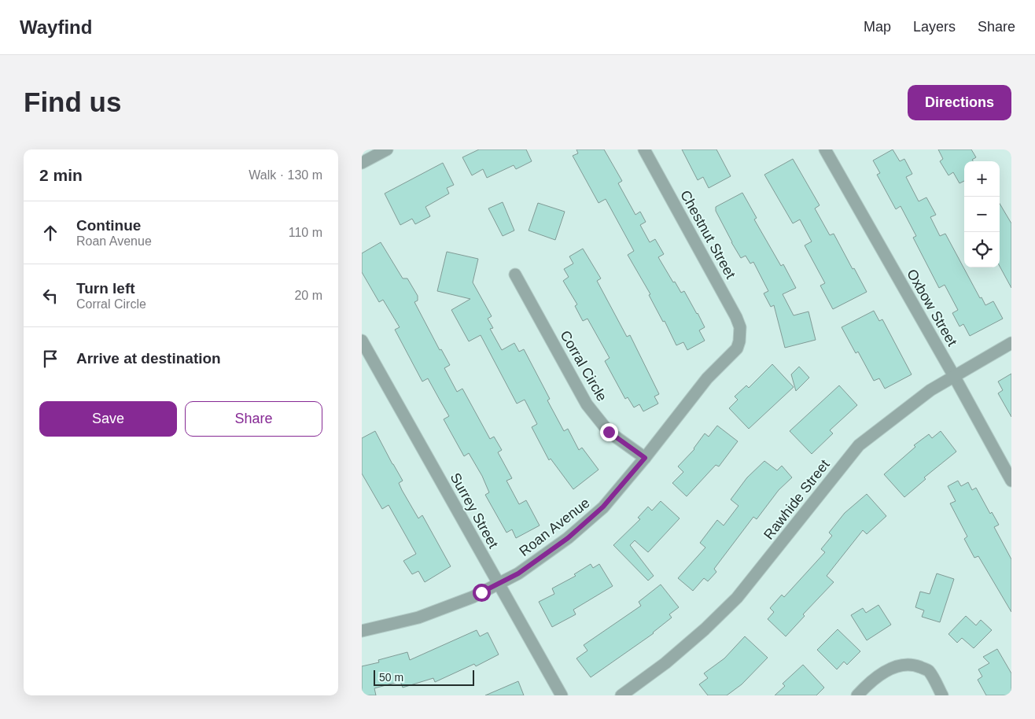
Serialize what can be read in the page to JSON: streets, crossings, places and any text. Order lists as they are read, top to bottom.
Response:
{
  "streets": {
    "street": [
      "Chestnut Street",
      "Oxbow Street",
      "Corral Circle",
      "Rawhide Street",
      "Surrey Street",
      "Roan Avenue"
    ]
  },
  "crossings": [
    ["Chestnut Street", "Roan Avenue"],
    ["Oxbow Street", "Rawhide Street"],
    ["Corral Circle", "Roan Avenue"],
    ["Surrey Street", "Roan Avenue"]
  ],
  "scale_bar": "50 m",
  "page": {
    "header": "Wayfind",
    "nav": ["Map", "Layers", "Share"],
    "buttons": [
      "Directions",
      ["Save", "Share"]
    ],
    "title": "Find us",
    "heading": ["2 min", "Walk · 130 m"],
    "map_buttons": ["+", "−"],
    "list": [
      ["Continue", "Roan Avenue", "110 m"],
      ["Turn left", "Corral Circle", "20 m"],
      "Arrive at destination"
    ],
    "scale": "50 m"
  }
}
